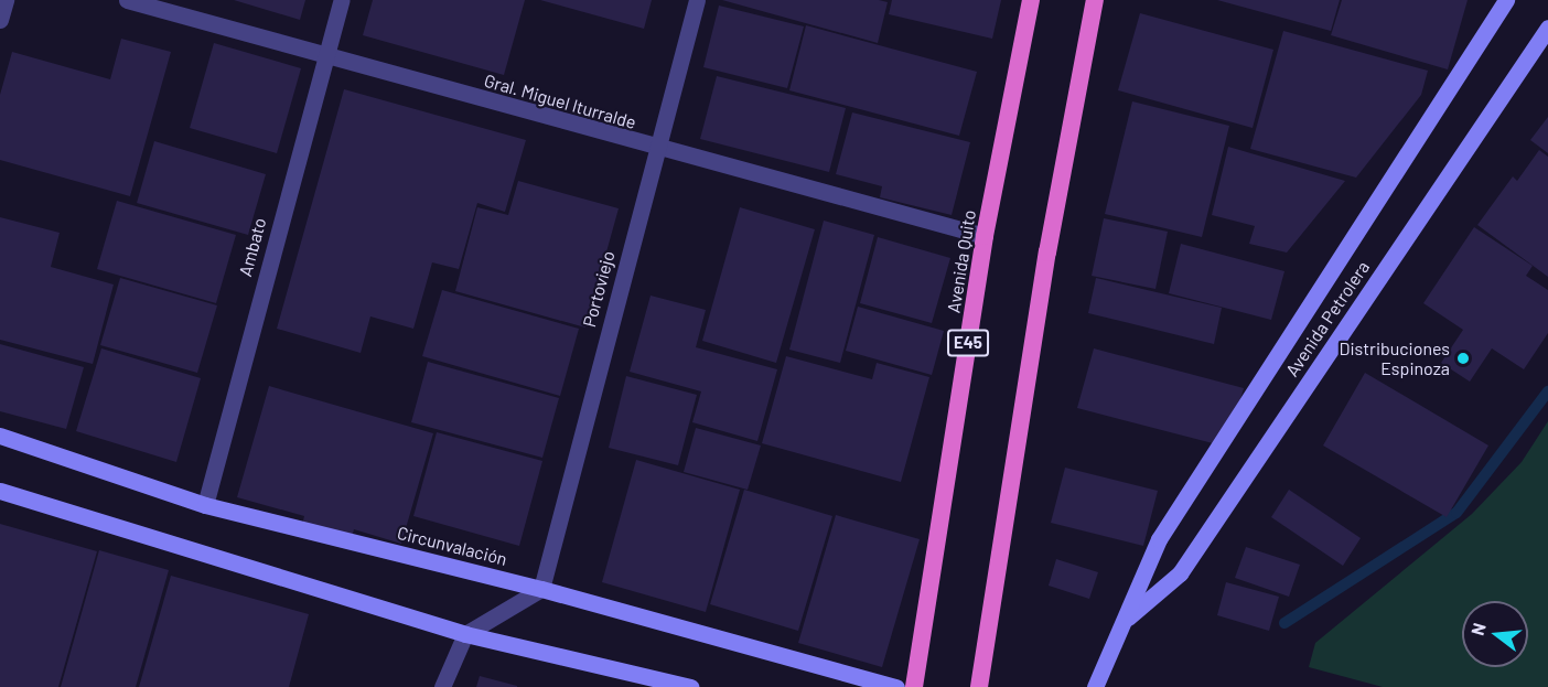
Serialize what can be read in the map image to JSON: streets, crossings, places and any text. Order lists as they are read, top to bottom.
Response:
{
  "streets": {
    "highway": ["Avenida Quito", "E45"],
    "main road": ["Avenida Petrolera", "Circunvalación"],
    "street": ["Gral. Miguel Iturralde", "Ambato", "Portoviejo"]
  },
  "crossings": [
    ["Gral. Miguel Iturralde", "Ambato"],
    ["Gral. Miguel Iturralde", "Avenida Quito"],
    ["Gral. Miguel Iturralde", "Portoviejo"],
    ["Ambato", "Circunvalación"],
    ["Portoviejo", "Circunvalación"]
  ],
  "places": ["Distribuciones Espinoza"],
  "north": "left"
}
